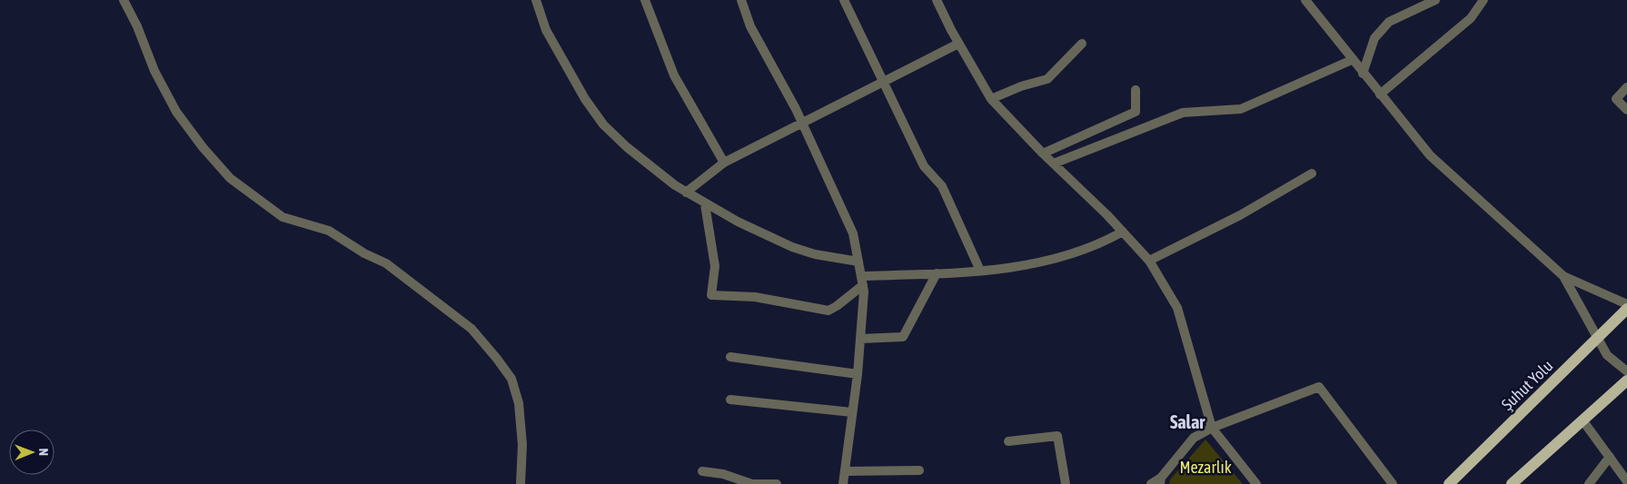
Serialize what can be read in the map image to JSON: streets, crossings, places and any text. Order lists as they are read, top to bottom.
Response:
{
  "streets": {
    "main road": ["Şuhut Yolu"]
  },
  "districts": ["Salar"],
  "parks": ["Mezarlık"],
  "north": "right"
}
